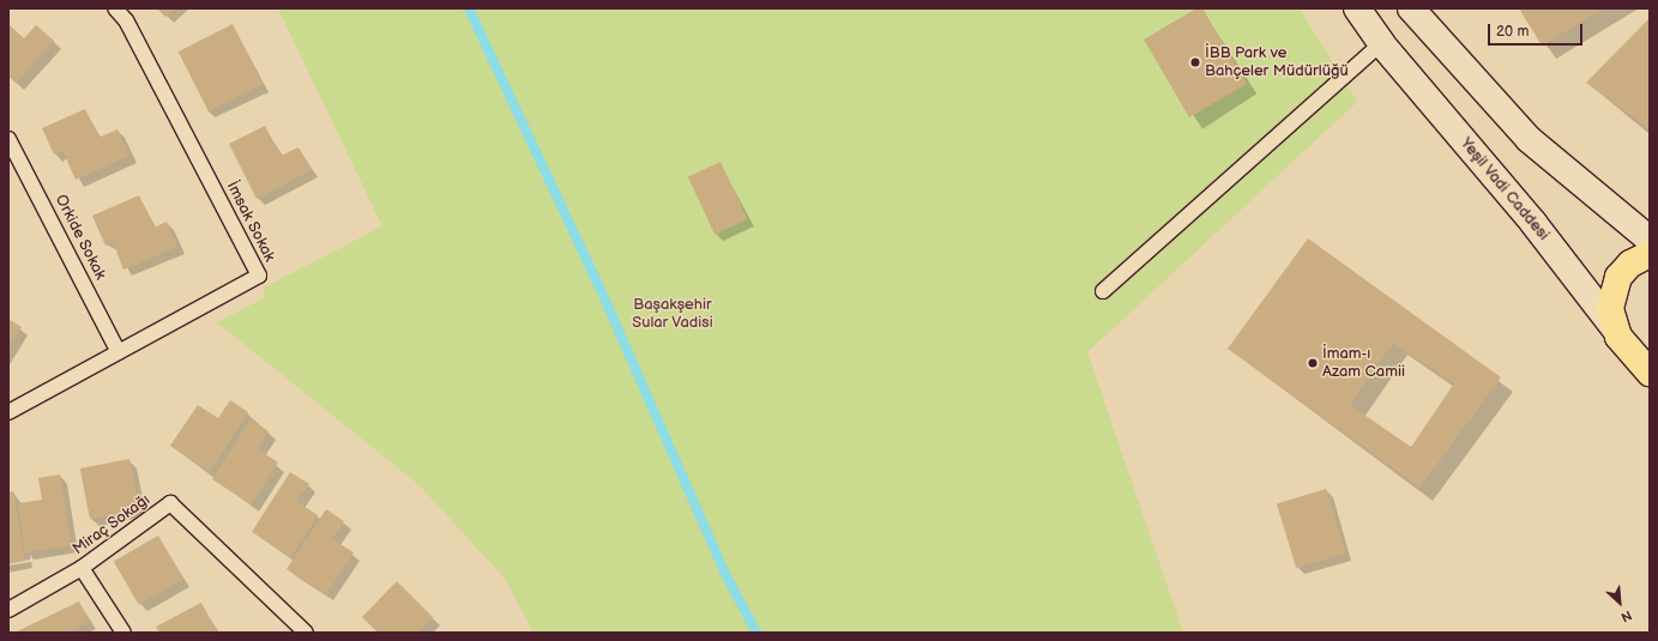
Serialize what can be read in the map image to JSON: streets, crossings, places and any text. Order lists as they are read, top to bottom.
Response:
{
  "streets": {
    "main road": ["Yeşil Vadi Caddesi"],
    "lane": ["İmsak Sokak", "Orkide Sokak", "Miraç Sokağı"]
  },
  "crossings": [
    ["İmsak Sokak", "Orkide Sokak"]
  ],
  "parks": ["Başakşehir Sular Vadisi"],
  "places": ["İBB Park ve Bahçeler Müdürlüğü", "İmam-ı Azam Camii"],
  "scale_bar": "20 m",
  "north": "bottom right"
}
